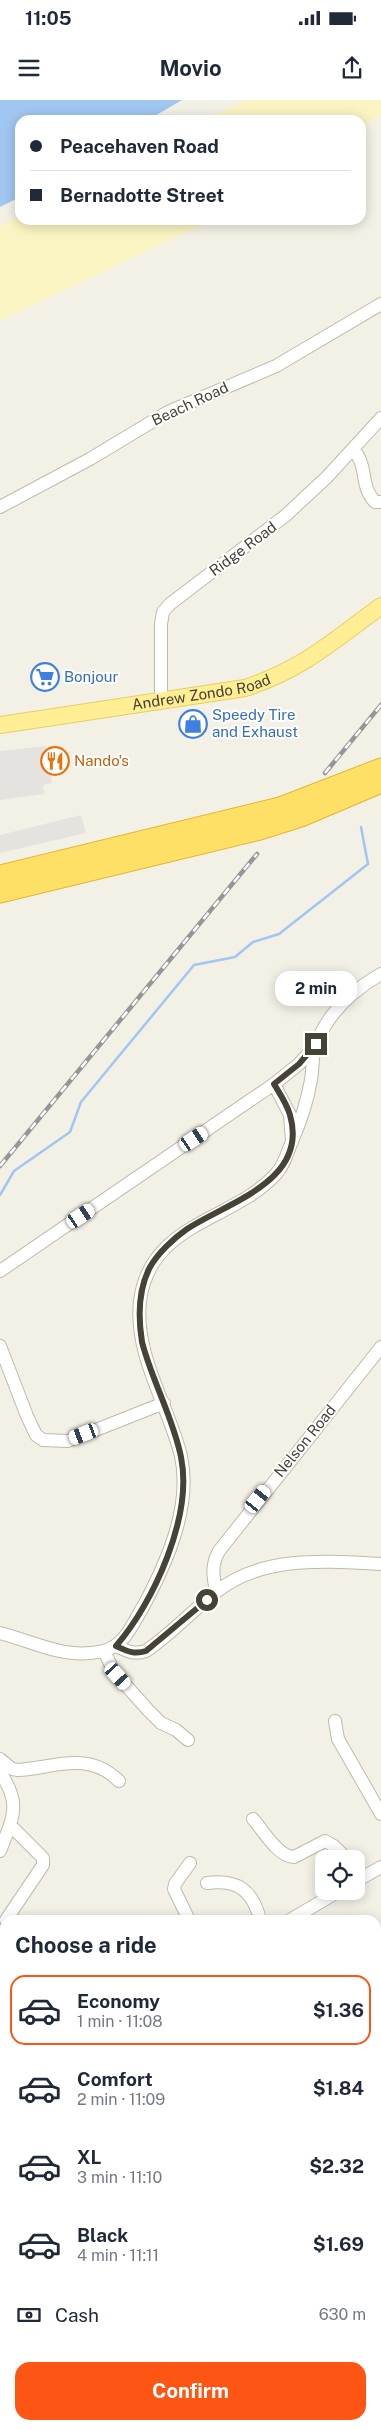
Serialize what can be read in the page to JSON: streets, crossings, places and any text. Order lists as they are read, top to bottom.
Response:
{
  "streets": {
    "main road": ["Andrew Zondo Road"],
    "street": ["Beach Road", "Ridge Road", "Nelson Road"]
  },
  "crossings": [
    ["Ridge Road", "Andrew Zondo Road"]
  ],
  "places": {
    "supermarket": ["Bonjour"],
    "shop": ["Speedy Tire and Exhaust"],
    "restaurant": ["Nando's"]
  },
  "page": {
    "status": "11:05",
    "header": "Movio",
    "banner": ["Peacehaven Road", "Bernadotte Street"],
    "bubble": "2 min",
    "heading": "Choose a ride",
    "list": [
      {
        "name": "Economy",
        "note": "1 min · 11:08",
        "value": "$1.36"
      },
      {
        "name": "Comfort",
        "note": "2 min · 11:09",
        "value": "$1.84"
      },
      {
        "name": "XL",
        "note": "3 min · 11:10",
        "value": "$2.32"
      },
      {
        "name": "Black",
        "note": "4 min · 11:11",
        "value": "$1.69"
      }
    ],
    "pay": ["Cash", "630 m"],
    "buttons": "Confirm"
  }
}
